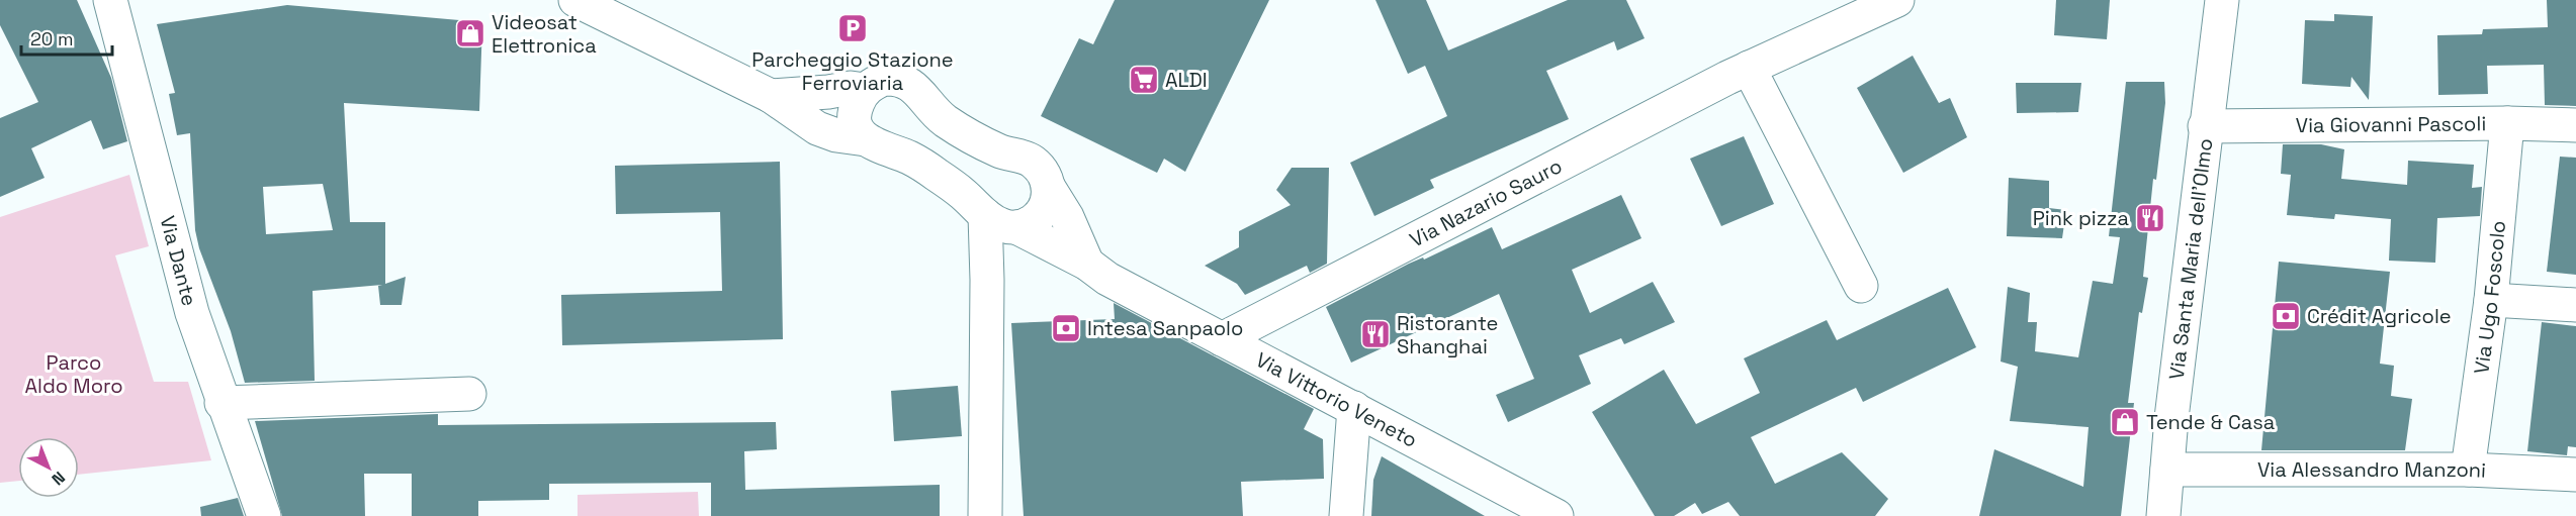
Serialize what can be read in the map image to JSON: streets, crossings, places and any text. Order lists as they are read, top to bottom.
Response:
{
  "streets": {
    "street": [
      "Via Giovanni Pascoli",
      "Via Nazario Sauro",
      "Via Santa Maria dell'Olmo",
      "Via Dante",
      "Via Ugo Foscolo",
      "Via Vittorio Veneto",
      "Via Alessandro Manzoni"
    ]
  },
  "crossings": [
    ["Via Giovanni Pascoli", "Via Santa Maria dell'Olmo"],
    ["Via Giovanni Pascoli", "Via Ugo Foscolo"],
    ["Via Nazario Sauro", "Via Vittorio Veneto"],
    ["Via Santa Maria dell'Olmo", "Via Alessandro Manzoni"],
    ["Via Ugo Foscolo", "Via Alessandro Manzoni"]
  ],
  "parks": ["Parco Aldo Moro"],
  "places": {
    "parking": ["Parcheggio Stazione Ferroviaria"],
    "shop": ["Videosat Elettronica", "Tende & Casa"],
    "supermarket": ["ALDI"],
    "restaurant": ["Pink pizza", "Ristorante Shanghai"],
    "bank": ["Crédit Agricole", "Intesa Sanpaolo"]
  },
  "scale_bar": "20 m",
  "north": "bottom right"
}
